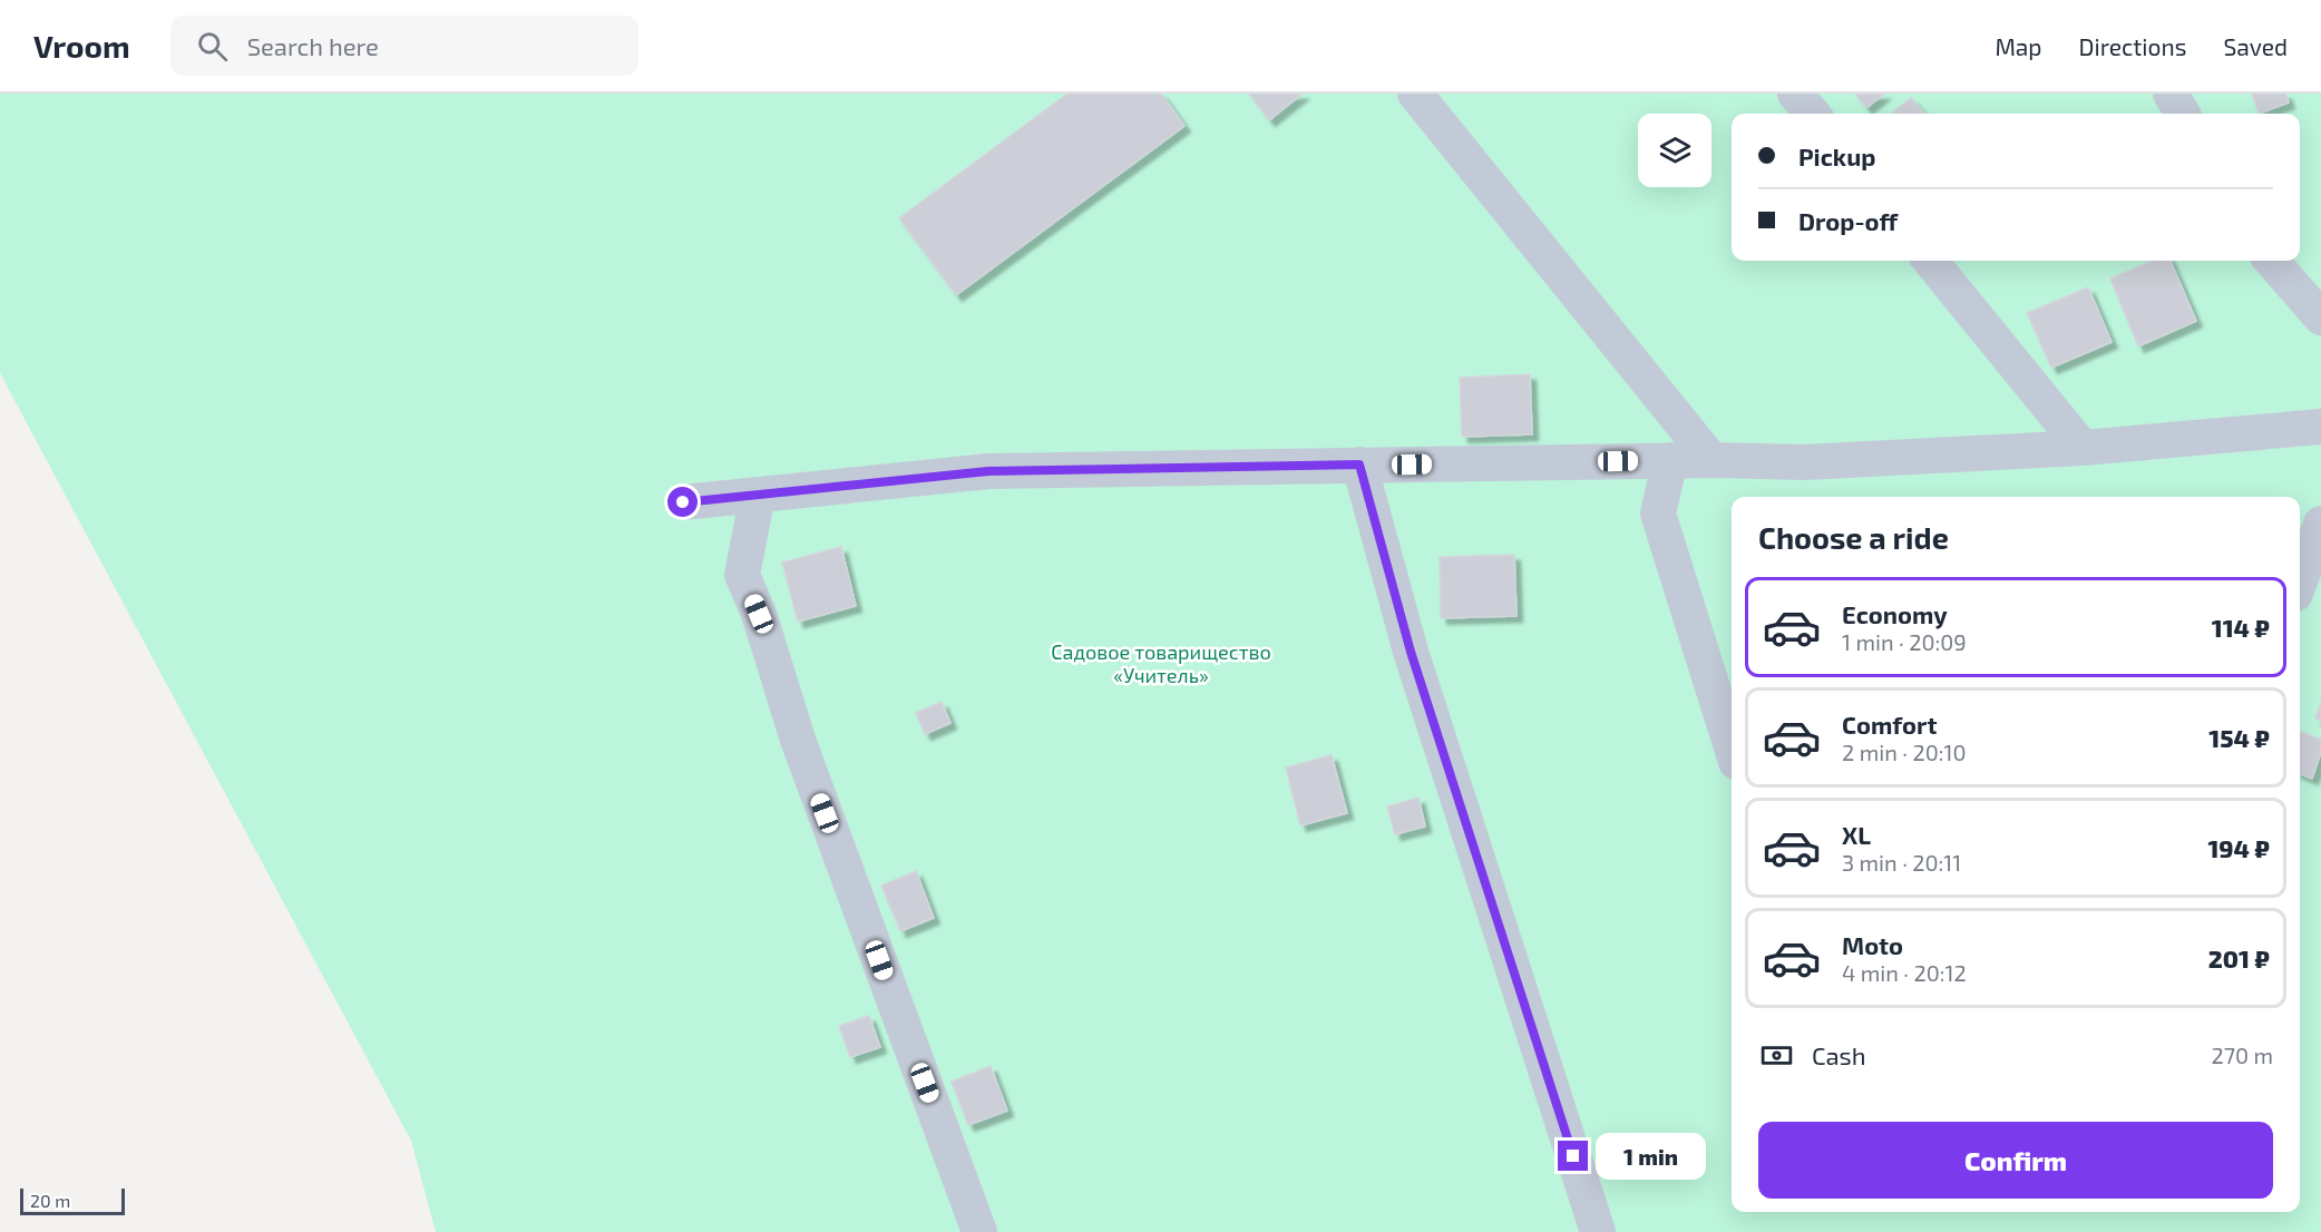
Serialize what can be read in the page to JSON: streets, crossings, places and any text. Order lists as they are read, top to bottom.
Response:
{
  "parks": ["Садовое товарищество «Учитель»"],
  "scale_bar": "20 m",
  "page": {
    "header": "Vroom",
    "search": "Search here",
    "nav": ["Map", "Directions", "Saved"],
    "banner": ["Pickup", "Drop-off"],
    "heading": "Choose a ride",
    "list": [
      {
        "name": "Economy",
        "note": "1 min · 20:09",
        "value": "114 ₽"
      },
      {
        "name": "Comfort",
        "note": "2 min · 20:10",
        "value": "154 ₽"
      },
      {
        "name": "XL",
        "note": "3 min · 20:11",
        "value": "194 ₽"
      },
      {
        "name": "Moto",
        "note": "4 min · 20:12",
        "value": "201 ₽"
      }
    ],
    "pay": ["Cash", "270 m"],
    "buttons": "Confirm",
    "bubble": "1 min",
    "scale": "20 m"
  }
}
